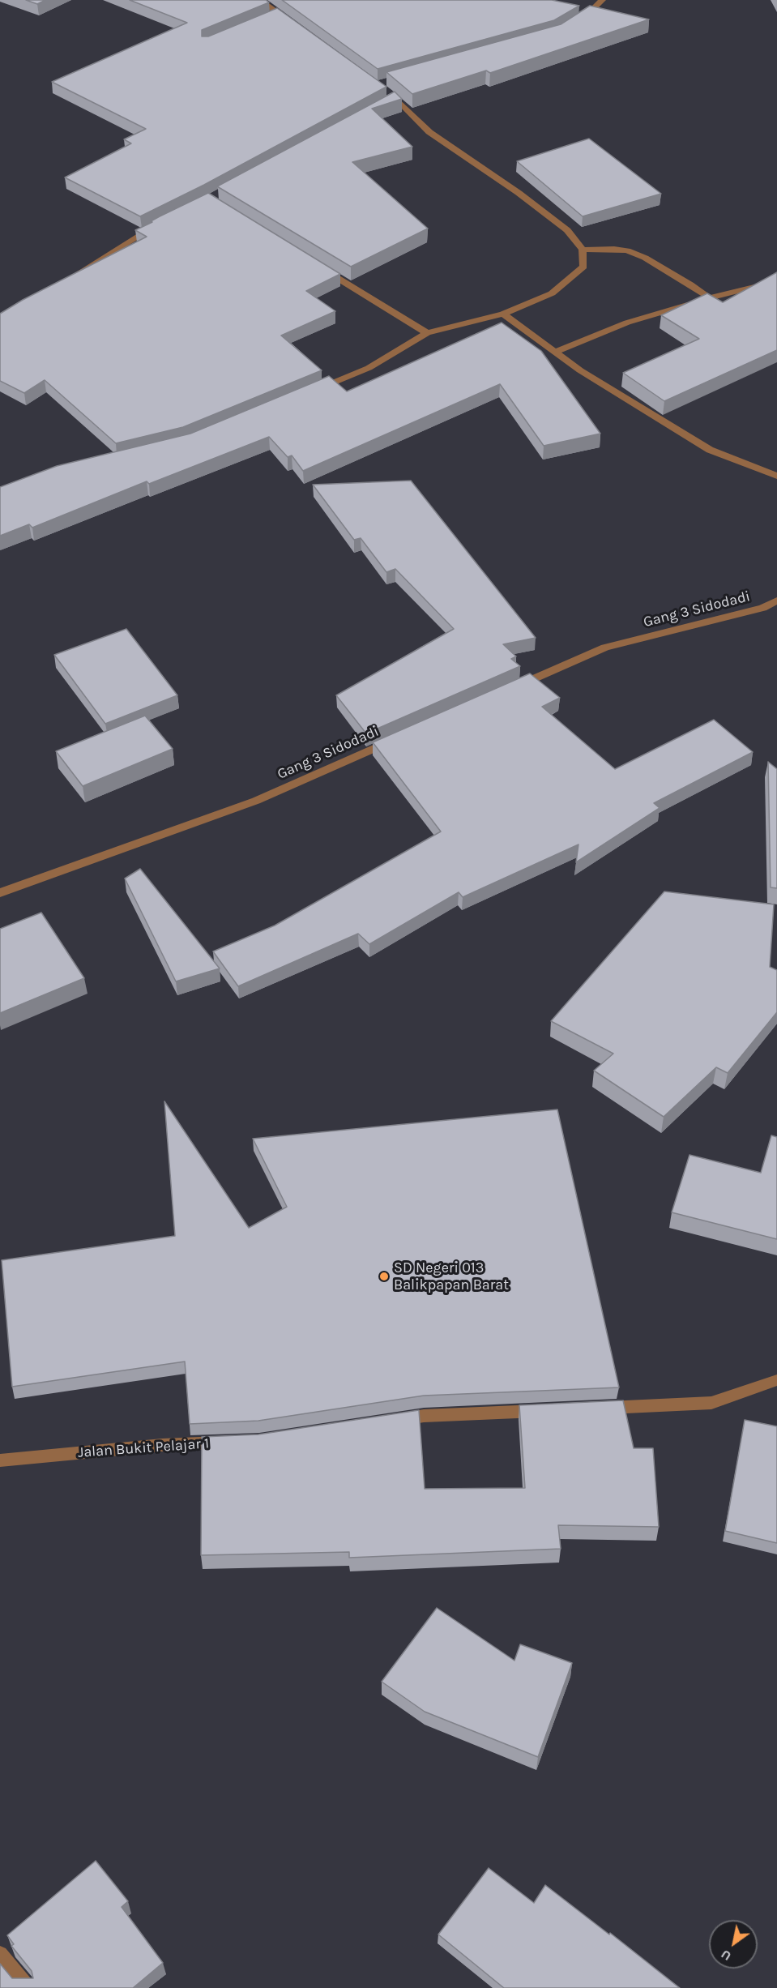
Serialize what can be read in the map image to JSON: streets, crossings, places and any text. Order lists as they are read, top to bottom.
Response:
{
  "streets": {
    "street": ["Gang 3 Sidodadi", "Jalan Bukit Pelajar 1"]
  },
  "places": ["SD Negeri 013 Balikpapan Barat"],
  "north": "bottom left"
}
